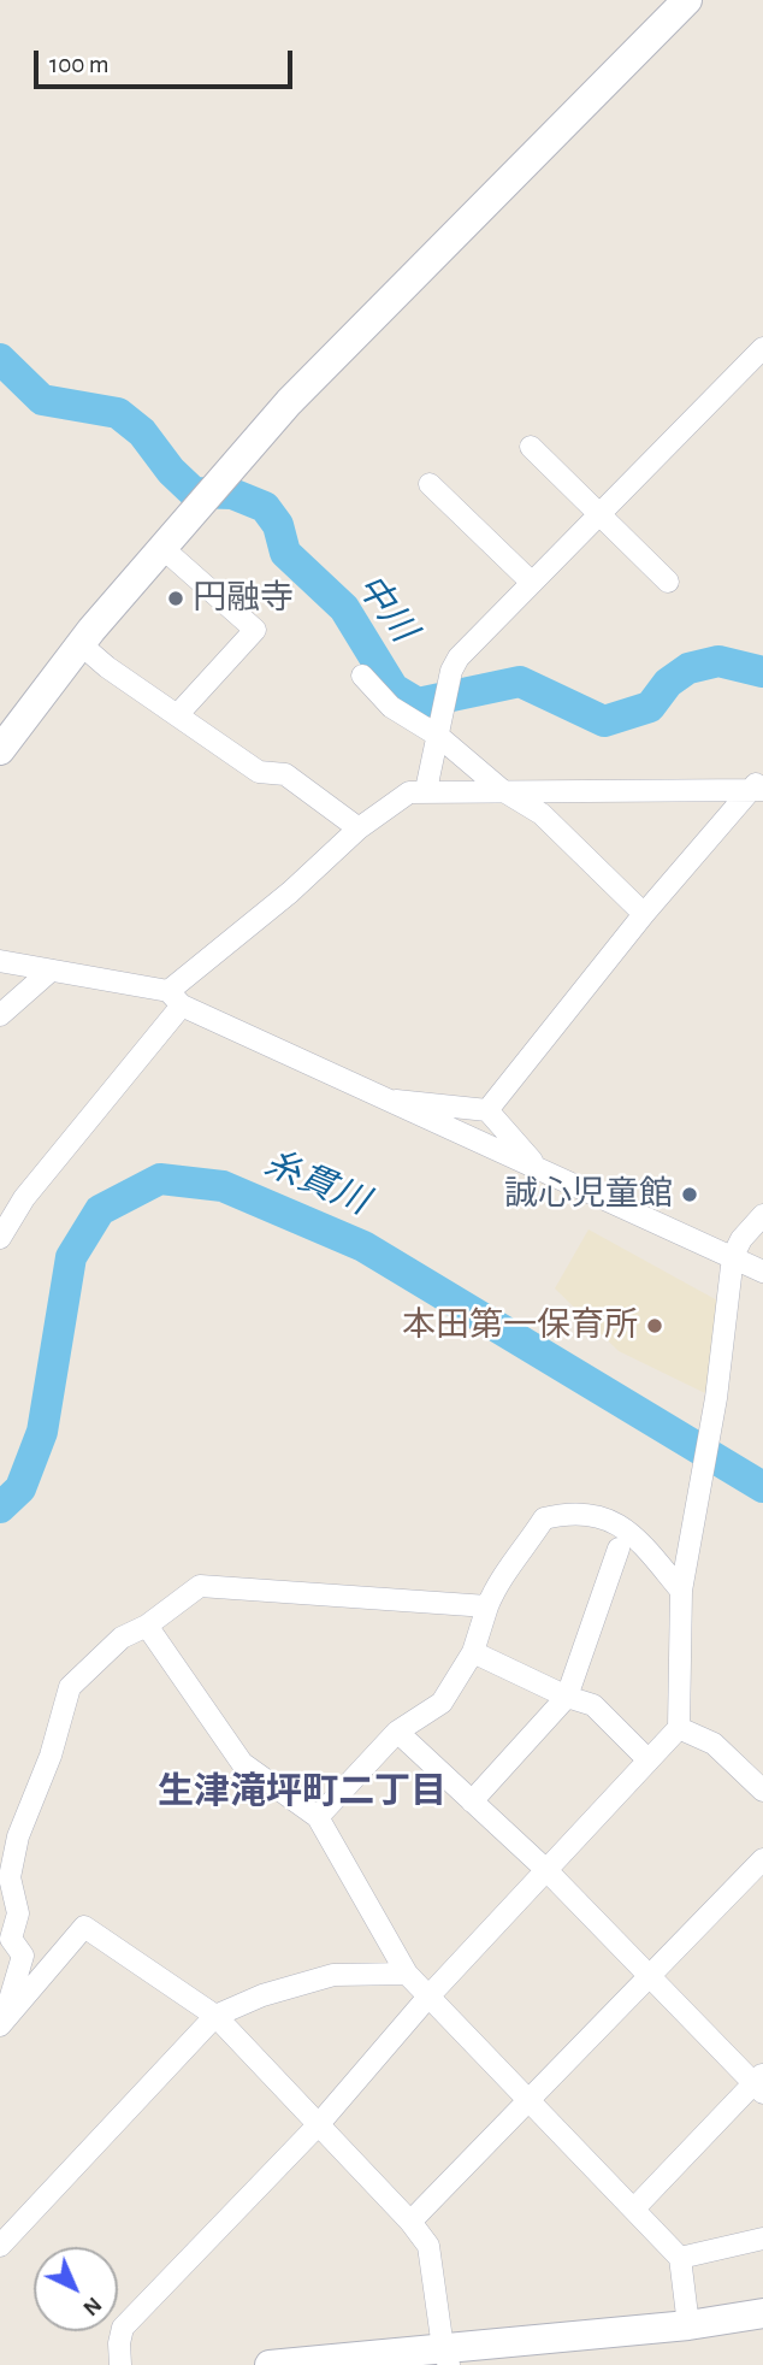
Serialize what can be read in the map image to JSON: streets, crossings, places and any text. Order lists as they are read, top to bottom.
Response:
{
  "districts": ["生津滝坪町二丁目"],
  "water": ["中川", "糸貫川"],
  "places": ["円融寺", "誠心児童館", "本田第一保育所"],
  "scale_bar": "100 m",
  "north": "bottom right"
}
